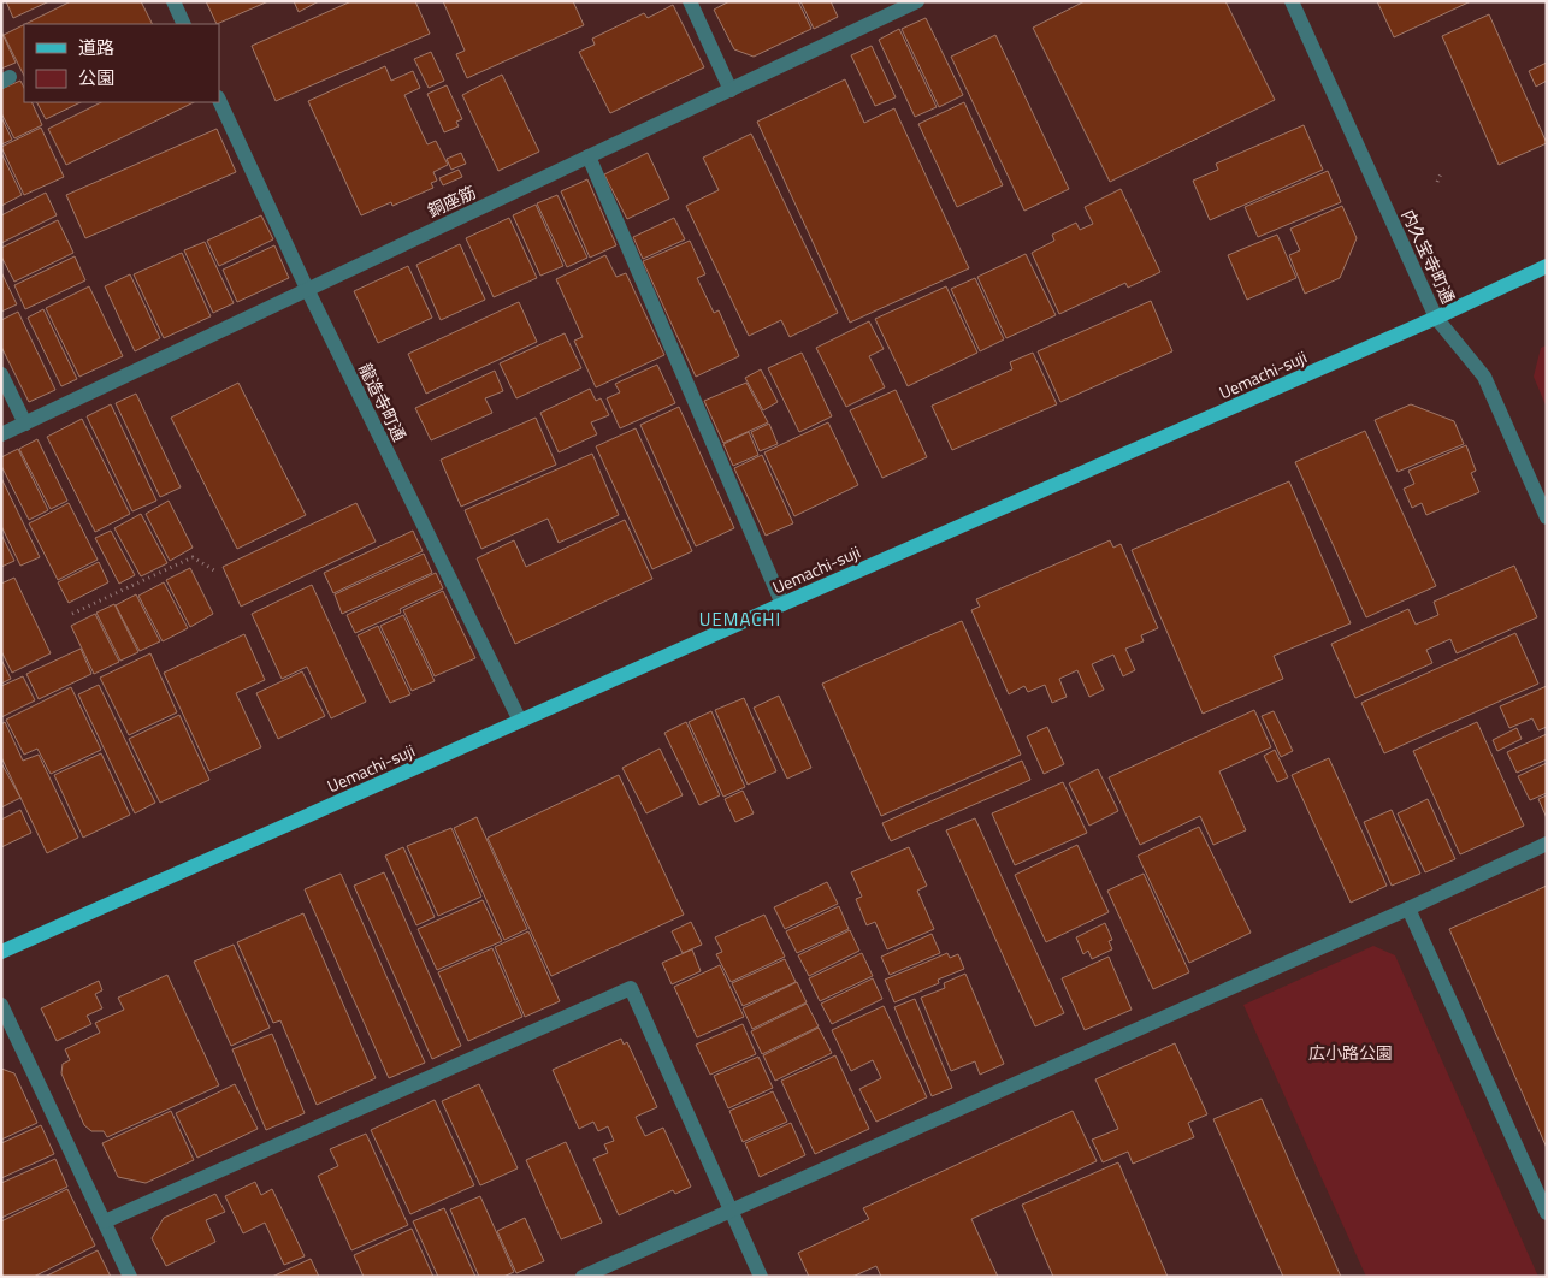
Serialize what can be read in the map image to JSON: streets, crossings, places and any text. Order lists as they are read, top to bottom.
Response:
{
  "streets": {
    "main road": ["Uemachi-suji"],
    "street": ["銅座筋", "内久宝寺町通", "龍造寺町通"]
  },
  "crossings": [
    ["銅座筋", "龍造寺町通"],
    ["内久宝寺町通", "Uemachi-suji"],
    ["Uemachi-suji", "龍造寺町通"]
  ],
  "districts": ["UEMACHI"],
  "parks": ["広小路公園"],
  "legend": ["道路", "公園"]
}
